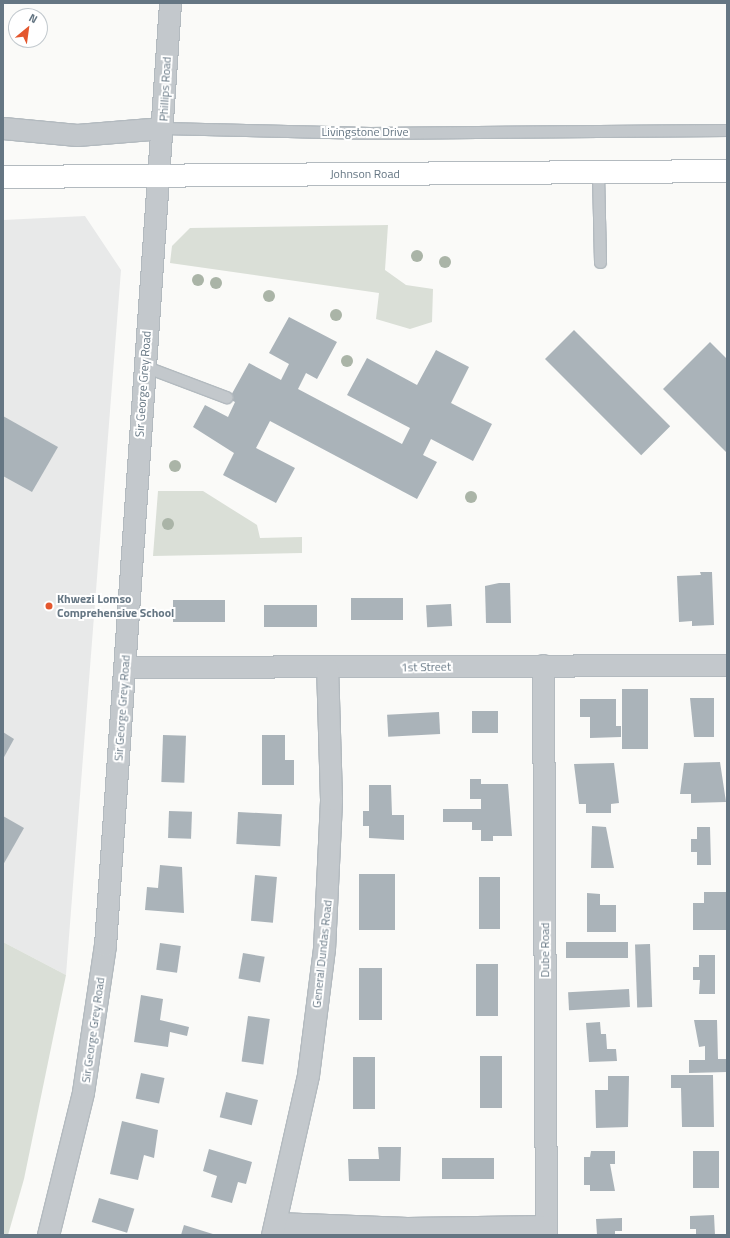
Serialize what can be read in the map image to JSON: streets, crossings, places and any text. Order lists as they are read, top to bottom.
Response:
{
  "streets": {
    "street": [
      "Phillips Road",
      "Livingstone Drive",
      "Johnson Road",
      "Sir George Grey Road",
      "1st Street",
      "Dube Road",
      "General Dundas Road"
    ]
  },
  "crossings": [
    ["Phillips Road", "Livingstone Drive"],
    ["Phillips Road", "Johnson Road"],
    ["Phillips Road", "Sir George Grey Road"],
    ["Johnson Road", "Sir George Grey Road"],
    ["Sir George Grey Road", "1st Street"],
    ["1st Street", "Dube Road"],
    ["1st Street", "General Dundas Road"]
  ],
  "places": ["Khwezi Lomso Comprehensive School"],
  "north": "top right"
}
